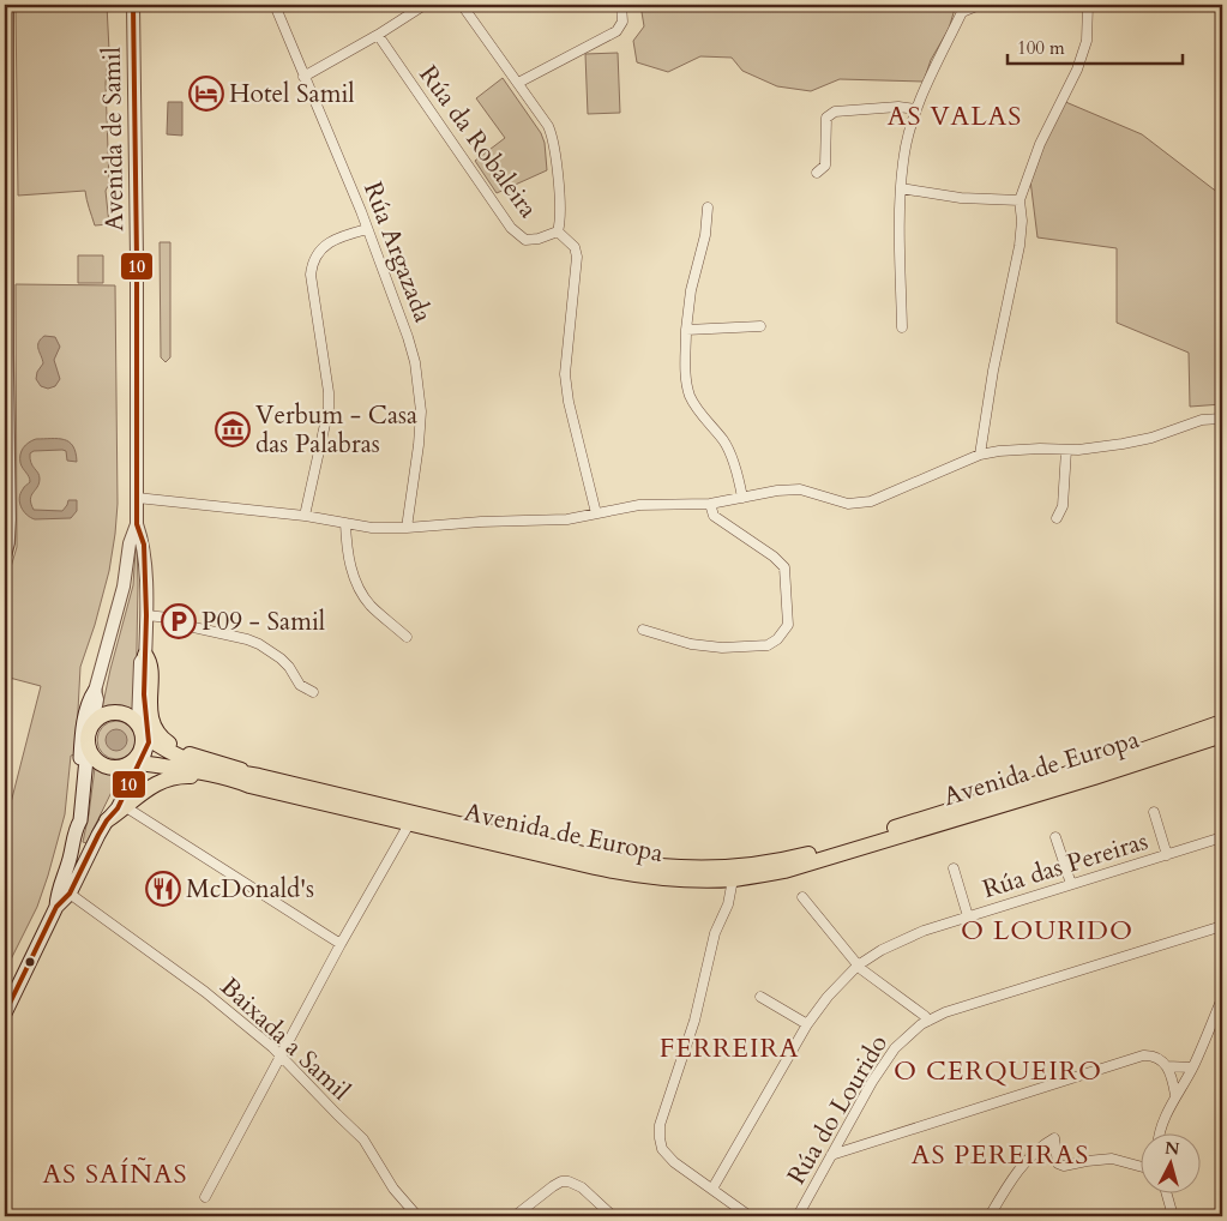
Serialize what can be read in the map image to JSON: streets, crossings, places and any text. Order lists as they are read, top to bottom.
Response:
{
  "streets": {
    "main road": ["Avenida de Samil", "Avenida de Europa"],
    "street": [
      "Rúa da Robaleira",
      "Rúa Argazada",
      "Rúa das Pereiras",
      "Baixada a Samil",
      "Rúa do Lourido"
    ]
  },
  "crossings": [
    ["Avenida de Samil", "Avenida de Europa"],
    ["Avenida de Samil", "Baixada a Samil"]
  ],
  "districts": [
    "AS VALAS",
    "O LOURIDO",
    "FERREIRA",
    "O CERQUEIRO",
    "AS PEREIRAS",
    "AS SAÍÑAS"
  ],
  "places": {
    "hotel": ["Hotel Samil"],
    "museum": ["Verbum - Casa das Palabras"],
    "parking": ["P09 - Samil"],
    "restaurant": ["McDonald's"]
  },
  "lines": ["transit line 10"],
  "scale_bar": "100 m",
  "north": "top"
}
